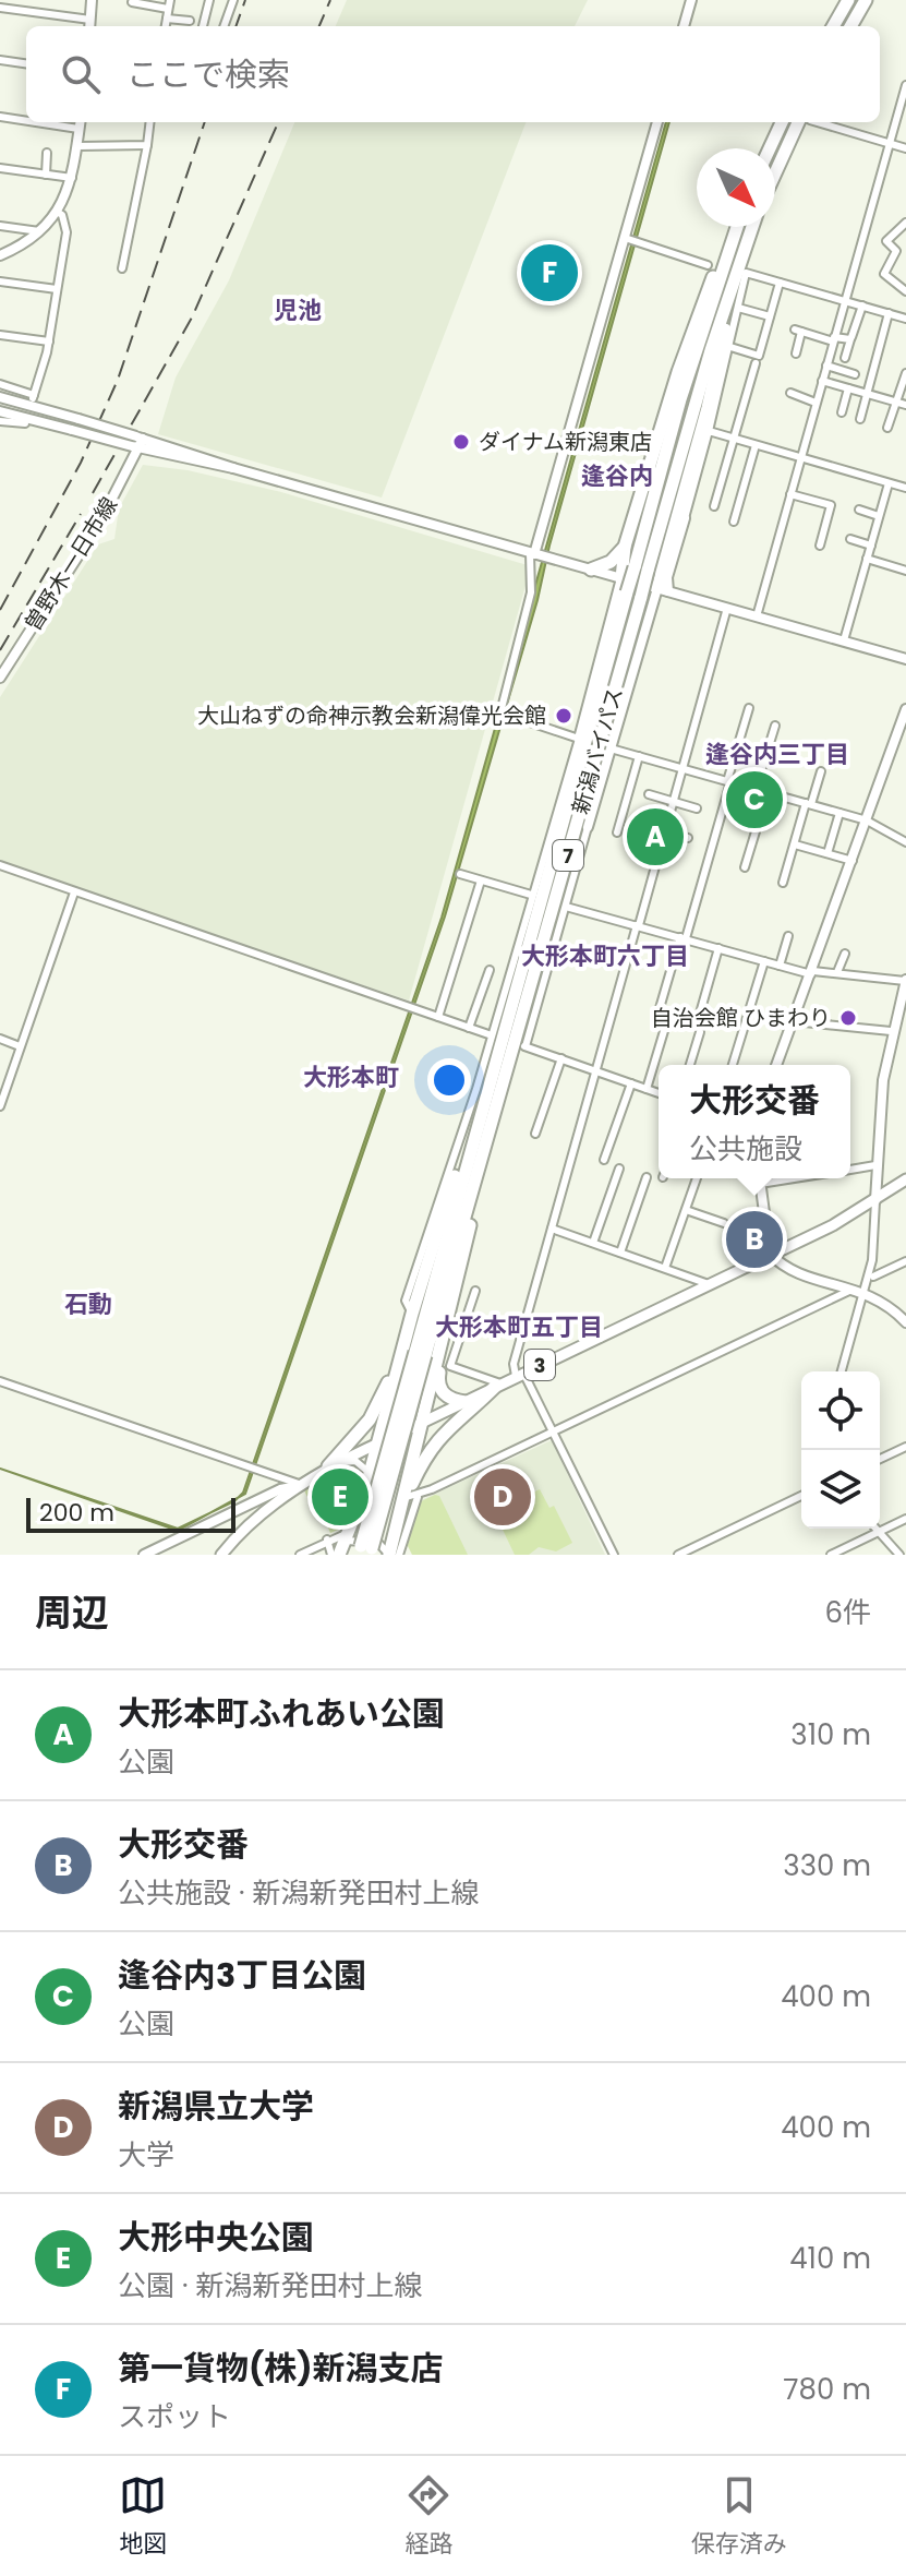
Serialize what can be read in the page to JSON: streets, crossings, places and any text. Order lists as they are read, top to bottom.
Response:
{
  "streets": {
    "highway": ["新潟バイパス", "7"],
    "main road": ["3"],
    "street": ["曽野木一日市線"]
  },
  "crossings": [
    ["新潟バイパス", "7"],
    ["新潟バイパス", "3"],
    ["7", "3"]
  ],
  "districts": [
    "児池",
    "逢谷内",
    "逢谷内三丁目",
    "大形本町六丁目",
    "大形本町",
    "石動",
    "大形本町五丁目"
  ],
  "places": ["ダイナム新潟東店", "大山ねずの命神示教会新潟偉光会館", "自治会館 ひまわり"],
  "scale_bar": "200 m",
  "north": "bottom right",
  "page": {
    "search": "ここで検索",
    "pins": [
      "F",
      "C",
      "A",
      "B",
      "D",
      "E"
    ],
    "popup": ["大形交番", "公共施設"],
    "scale": "200 m",
    "heading": ["周辺", "6件"],
    "list": [
      {
        "mark": "A",
        "name": "大形本町ふれあい公園",
        "note": "公園",
        "value": "310 m"
      },
      {
        "mark": "B",
        "name": "大形交番",
        "note": "公共施設 · 新潟新発田村上線",
        "value": "330 m"
      },
      {
        "mark": "C",
        "name": "逢谷内3丁目公園",
        "note": "公園",
        "value": "400 m"
      },
      {
        "mark": "D",
        "name": "新潟県立大学",
        "note": "大学",
        "value": "400 m"
      },
      {
        "mark": "E",
        "name": "大形中央公園",
        "note": "公園 · 新潟新発田村上線",
        "value": "410 m"
      },
      {
        "mark": "F",
        "name": "第一貨物(株)新潟支店",
        "note": "スポット",
        "value": "780 m"
      }
    ],
    "nav": ["地図", "経路", "保存済み"]
  }
}
